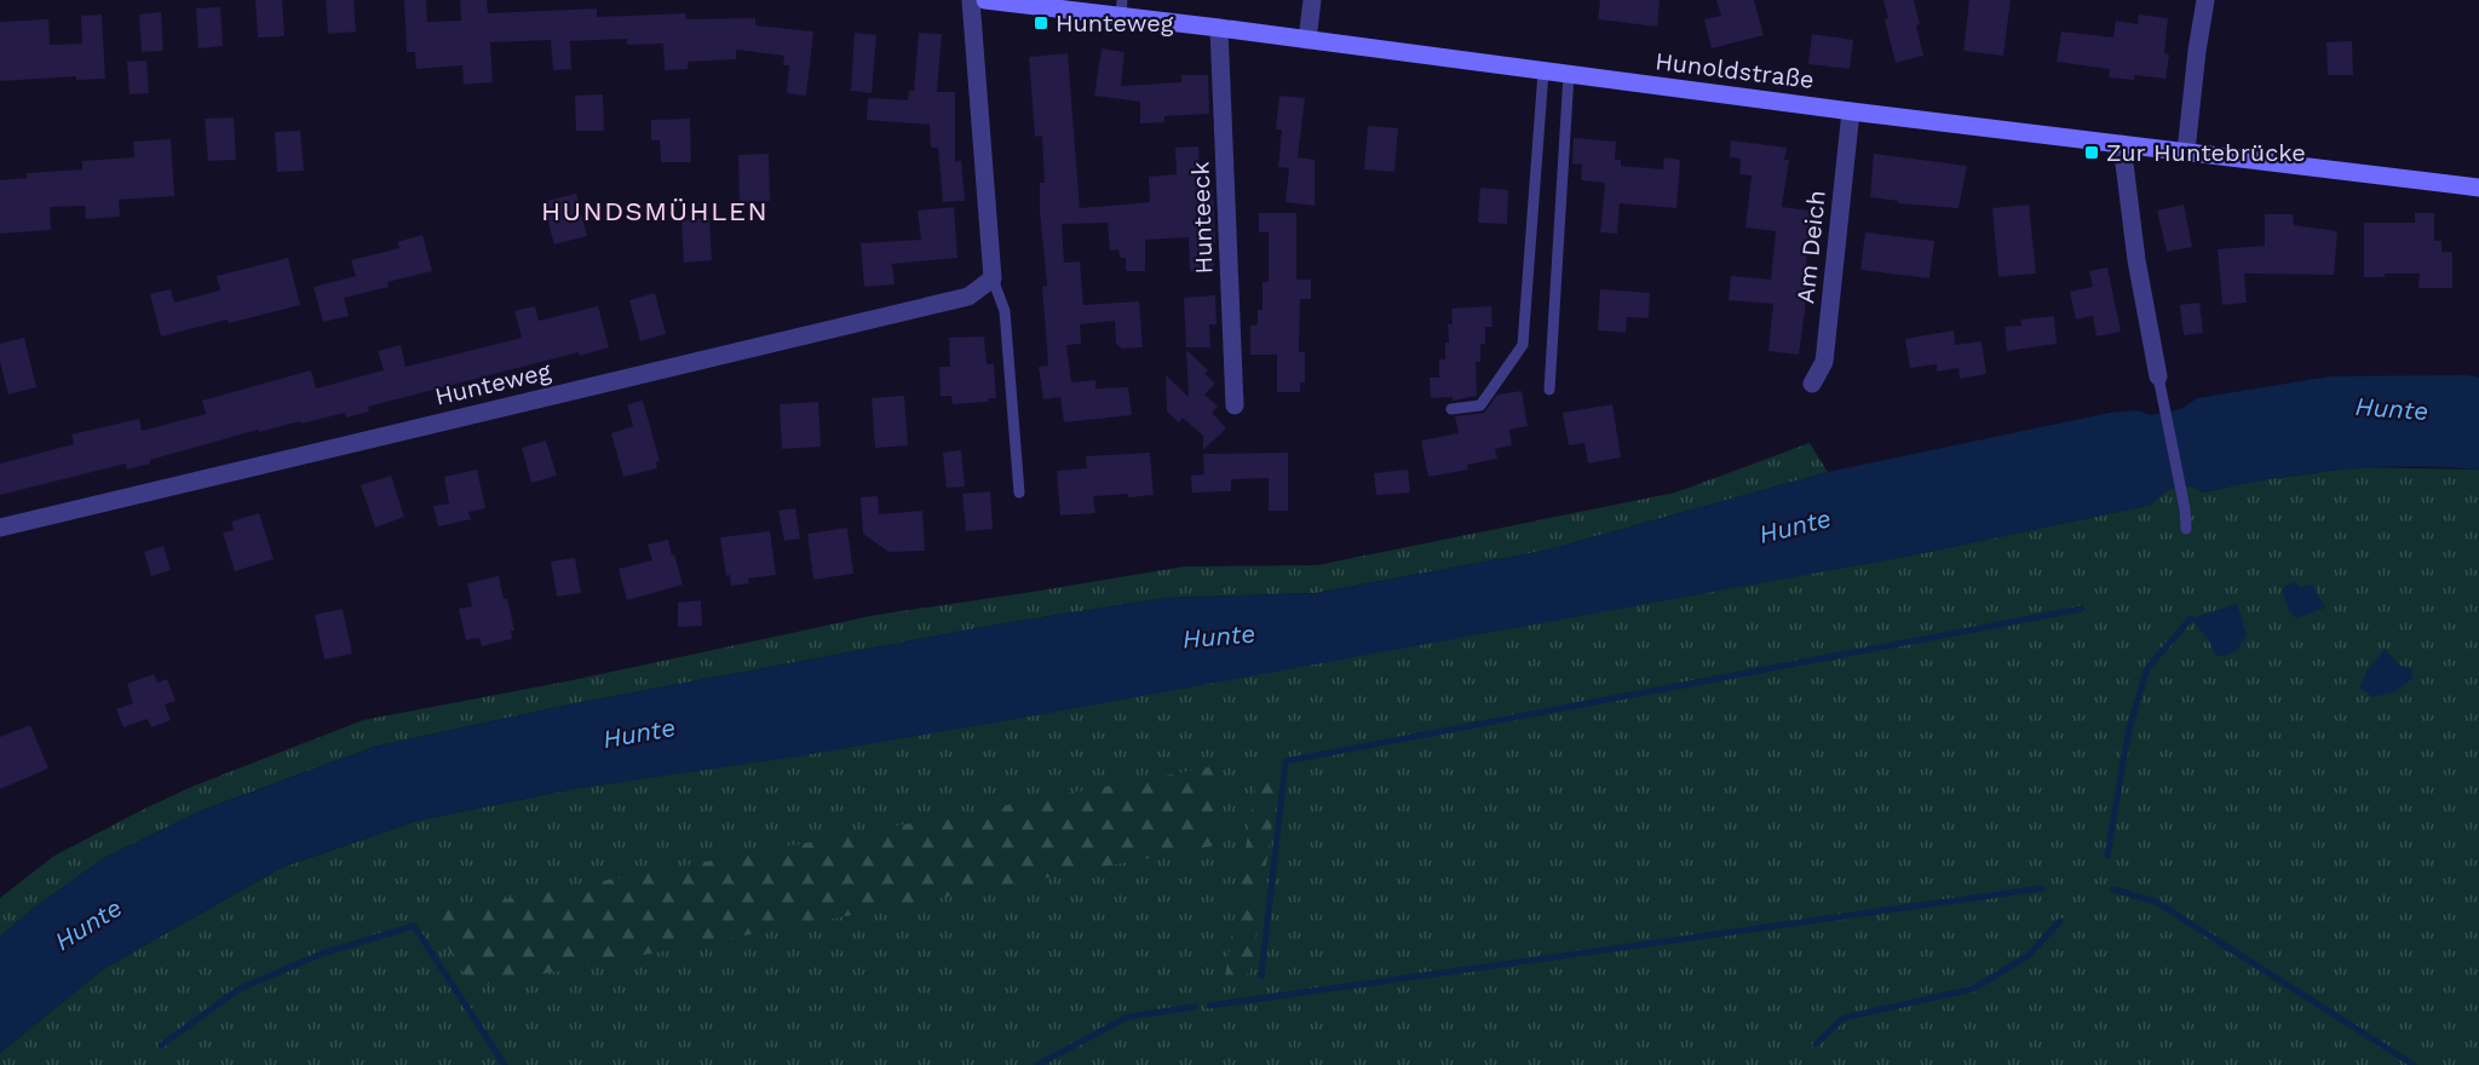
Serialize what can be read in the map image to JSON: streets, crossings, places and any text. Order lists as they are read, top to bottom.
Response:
{
  "streets": {
    "street": [
      "Hunoldstraße",
      "Hunteeck",
      "Am Deich",
      "Hunteweg"
    ]
  },
  "crossings": [
    ["Hunoldstraße", "Hunteeck"],
    ["Hunoldstraße", "Am Deich"]
  ],
  "districts": ["HUNDSMÜHLEN"],
  "water": ["Hunte"],
  "places": {
    "transit": ["Hunteweg", "Zur Huntebrücke"]
  }
}
